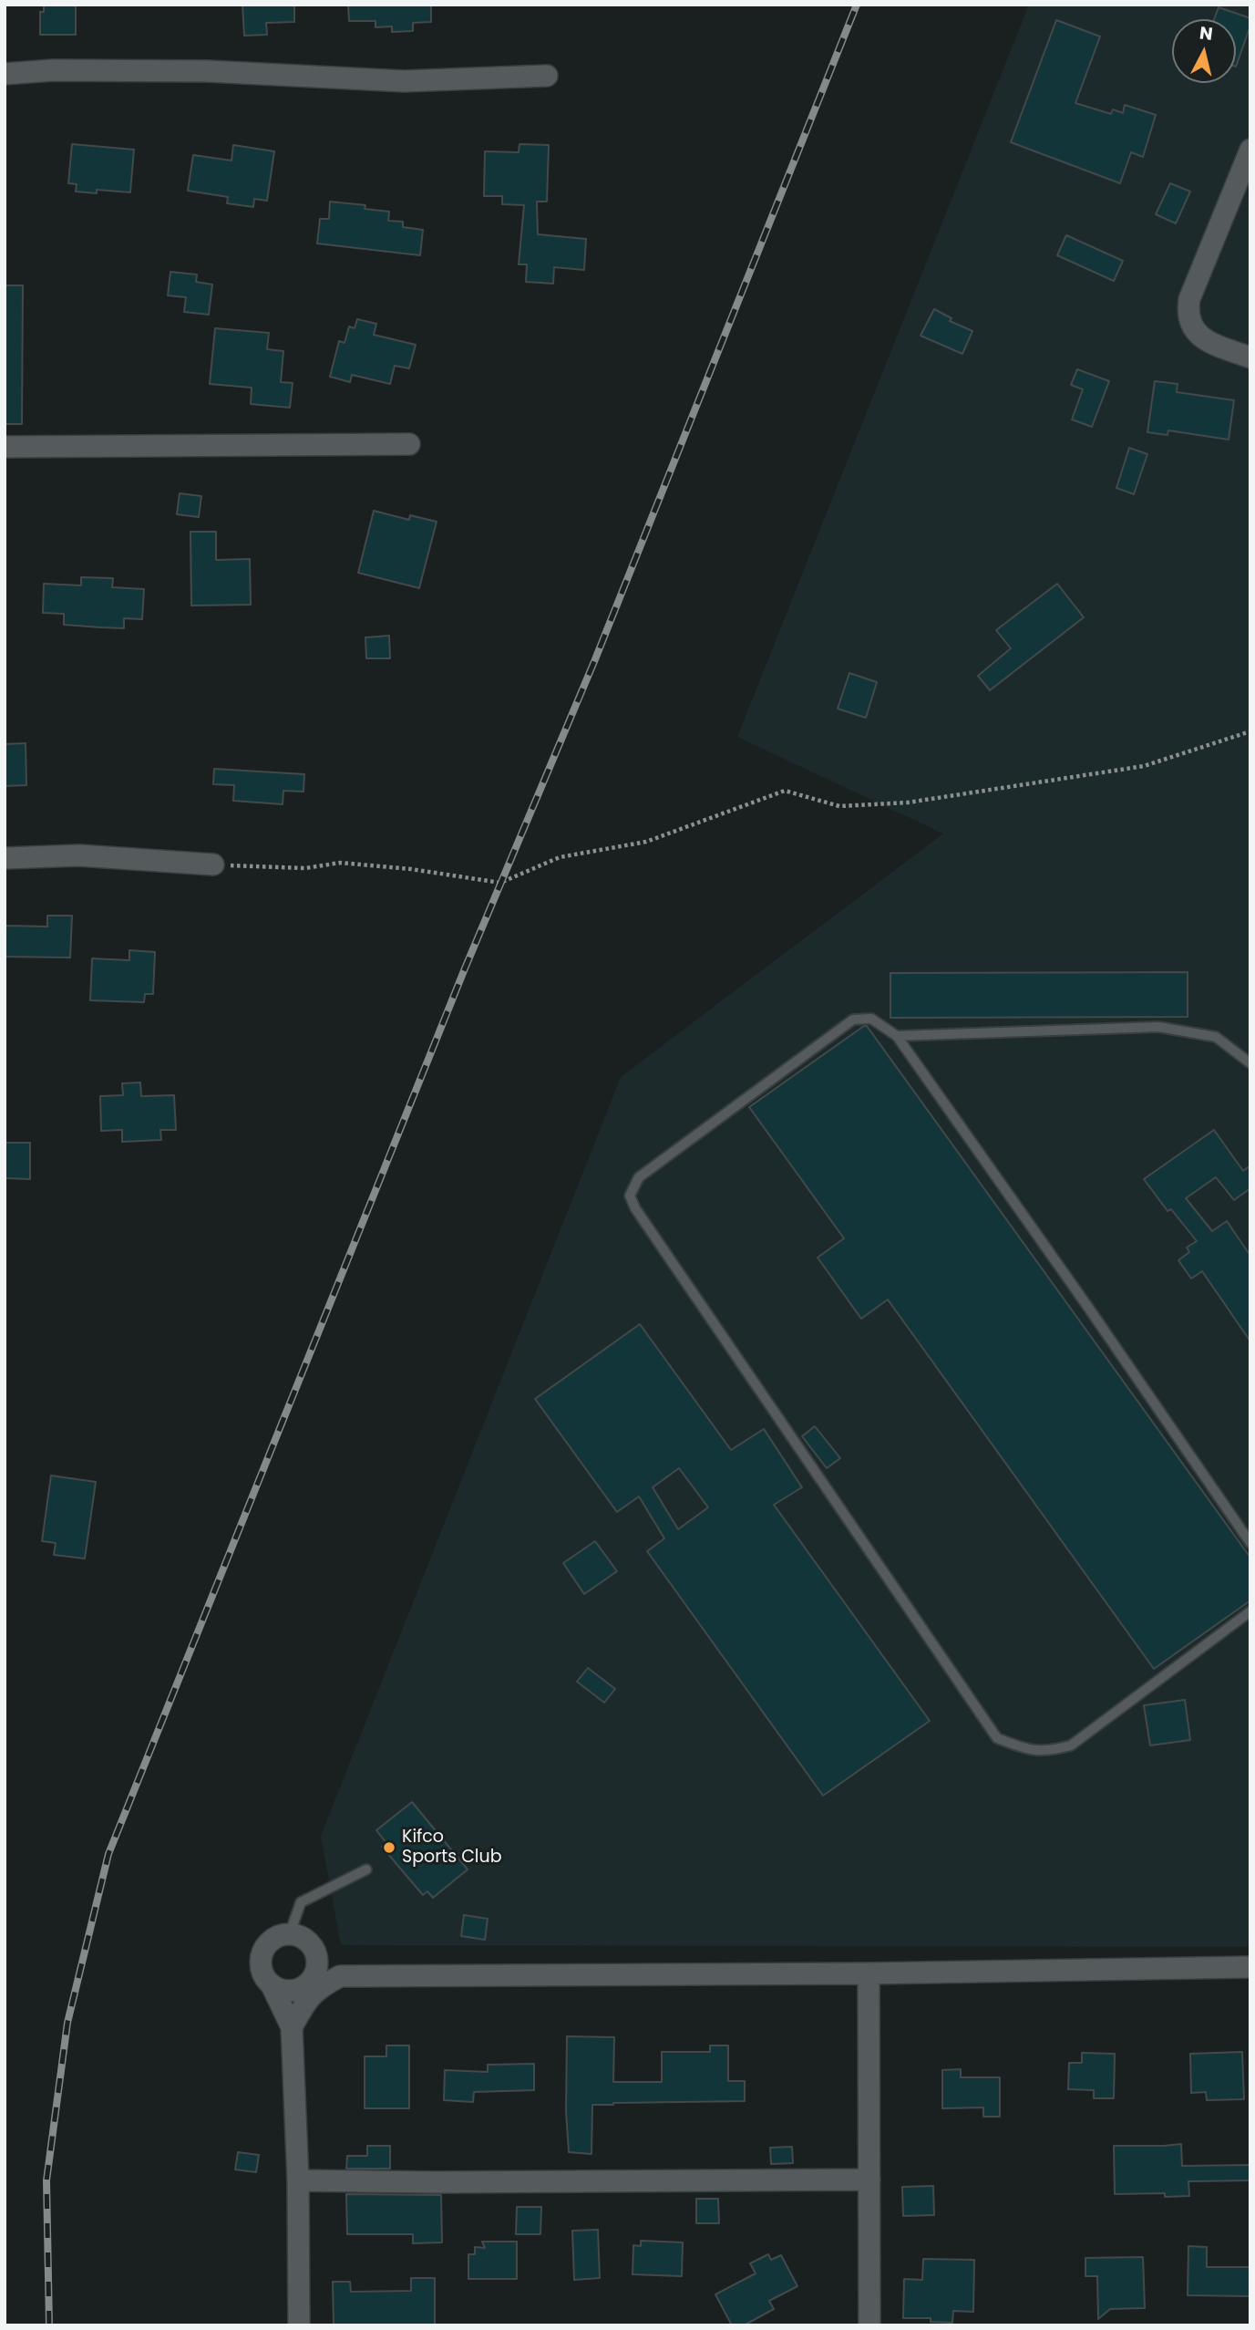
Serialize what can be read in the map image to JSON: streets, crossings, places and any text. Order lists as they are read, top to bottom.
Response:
{
  "places": ["Kifco Sports Club"],
  "north": "top"
}
